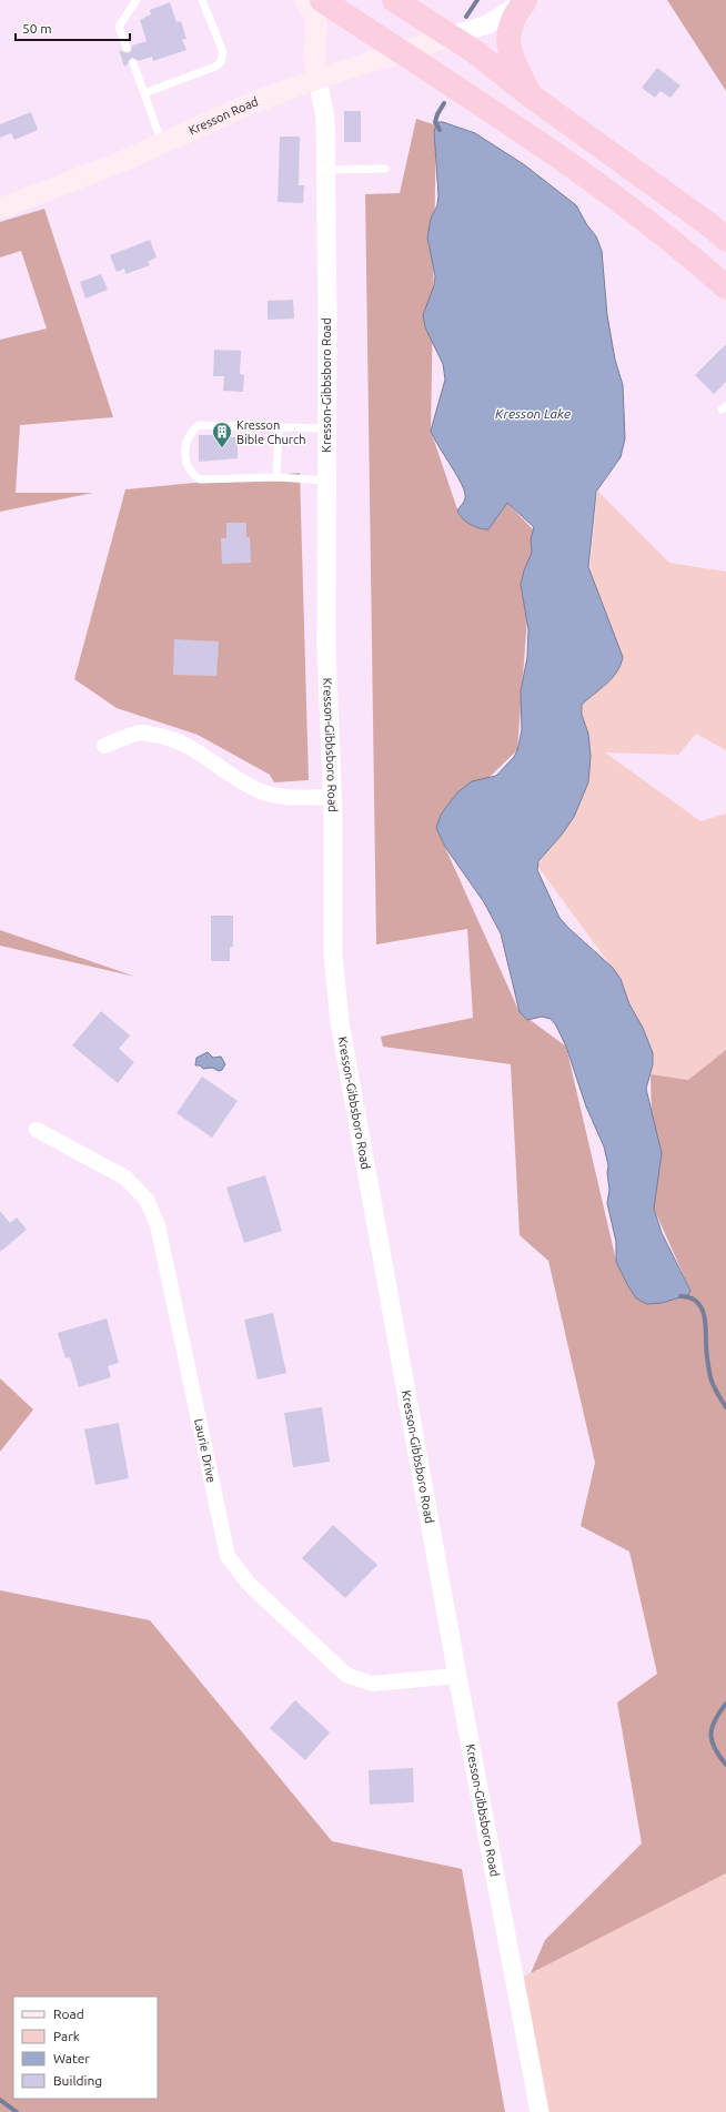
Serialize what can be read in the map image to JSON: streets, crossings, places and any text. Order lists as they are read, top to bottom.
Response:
{
  "streets": {
    "main road": ["Kresson Road"],
    "street": ["Kresson-Gibbsboro Road", "Laurie Drive"]
  },
  "crossings": [
    ["Kresson Road", "Kresson-Gibbsboro Road"],
    ["Kresson-Gibbsboro Road", "Laurie Drive"]
  ],
  "water": ["Kresson Lake"],
  "places": {
    "building": ["Kresson Bible Church"]
  },
  "legend": [
    "Road",
    "Park",
    "Water",
    "Building"
  ],
  "scale_bar": "50 m"
}
